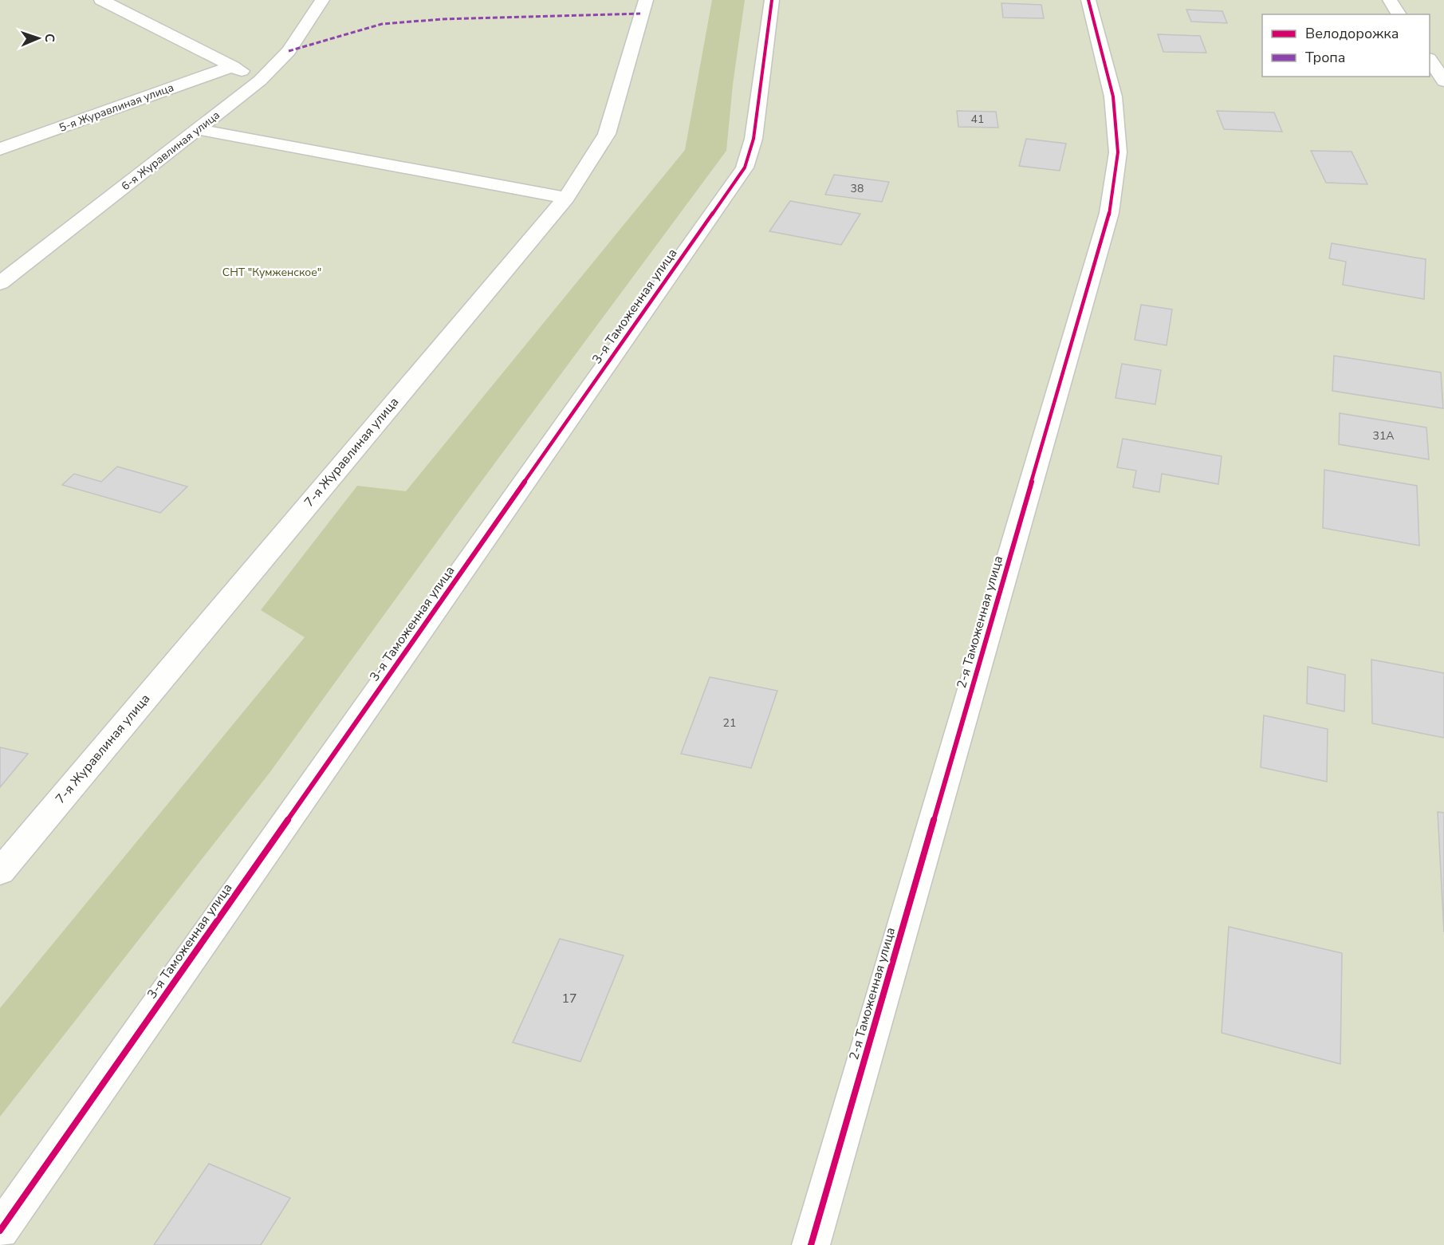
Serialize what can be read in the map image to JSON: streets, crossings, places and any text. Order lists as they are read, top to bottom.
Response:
{
  "streets": {
    "street": [
      "5-я Журавлиная улица",
      "6-я Журавлиная улица",
      "3-я Таможенная улица",
      "7-я Журавлиная улица",
      "2-я Таможенная улица"
    ]
  },
  "parks": ["СНТ \"Кумженское\""],
  "house_numbers": [
    "41",
    "38",
    "31А",
    "21",
    "17"
  ],
  "legend": ["Велодорожка", "Тропа"],
  "north": "right"
}
